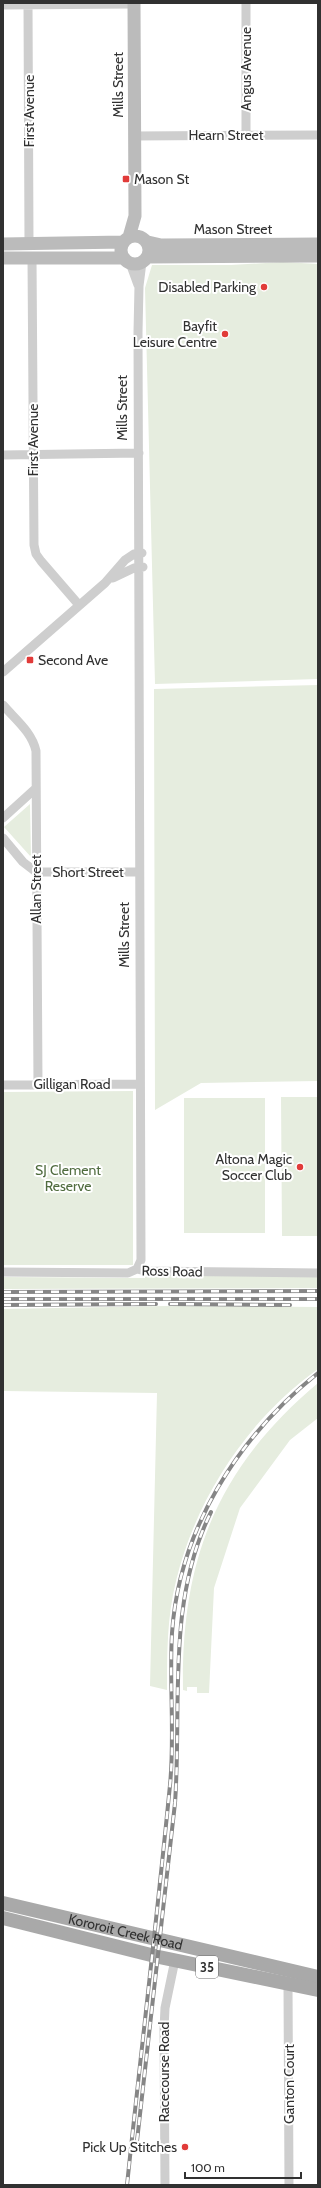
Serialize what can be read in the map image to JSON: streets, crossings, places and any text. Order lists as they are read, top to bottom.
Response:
{
  "streets": {
    "main road": ["Kororoit Creek Road", "35"],
    "street": [
      "Angus Avenue",
      "Mills Street",
      "First Avenue",
      "Hearn Street",
      "Mason Street",
      "Short Street",
      "Allan Street",
      "Gilligan Road",
      "Ross Road",
      "Racecourse Road",
      "Ganton Court"
    ]
  },
  "crossings": [
    ["Angus Avenue", "Hearn Street"],
    ["Mills Street", "Hearn Street"],
    ["Mills Street", "Mason Street"],
    ["Mills Street", "Short Street"],
    ["Mills Street", "Gilligan Road"],
    ["Mills Street", "Ross Road"],
    ["First Avenue", "Mason Street"],
    ["Short Street", "Allan Street"],
    ["Allan Street", "Gilligan Road"],
    ["Kororoit Creek Road", "Racecourse Road"],
    ["Kororoit Creek Road", "Ganton Court"]
  ],
  "parks": ["SJ Clement Reserve"],
  "places": {
    "transit": ["Mason St", "Second Ave"],
    "other": [
      "Disabled Parking",
      "Bayfit Leisure Centre",
      "Altona Magic Soccer Club",
      "Pick Up Stitches"
    ]
  },
  "scale_bar": "100 m"
}
